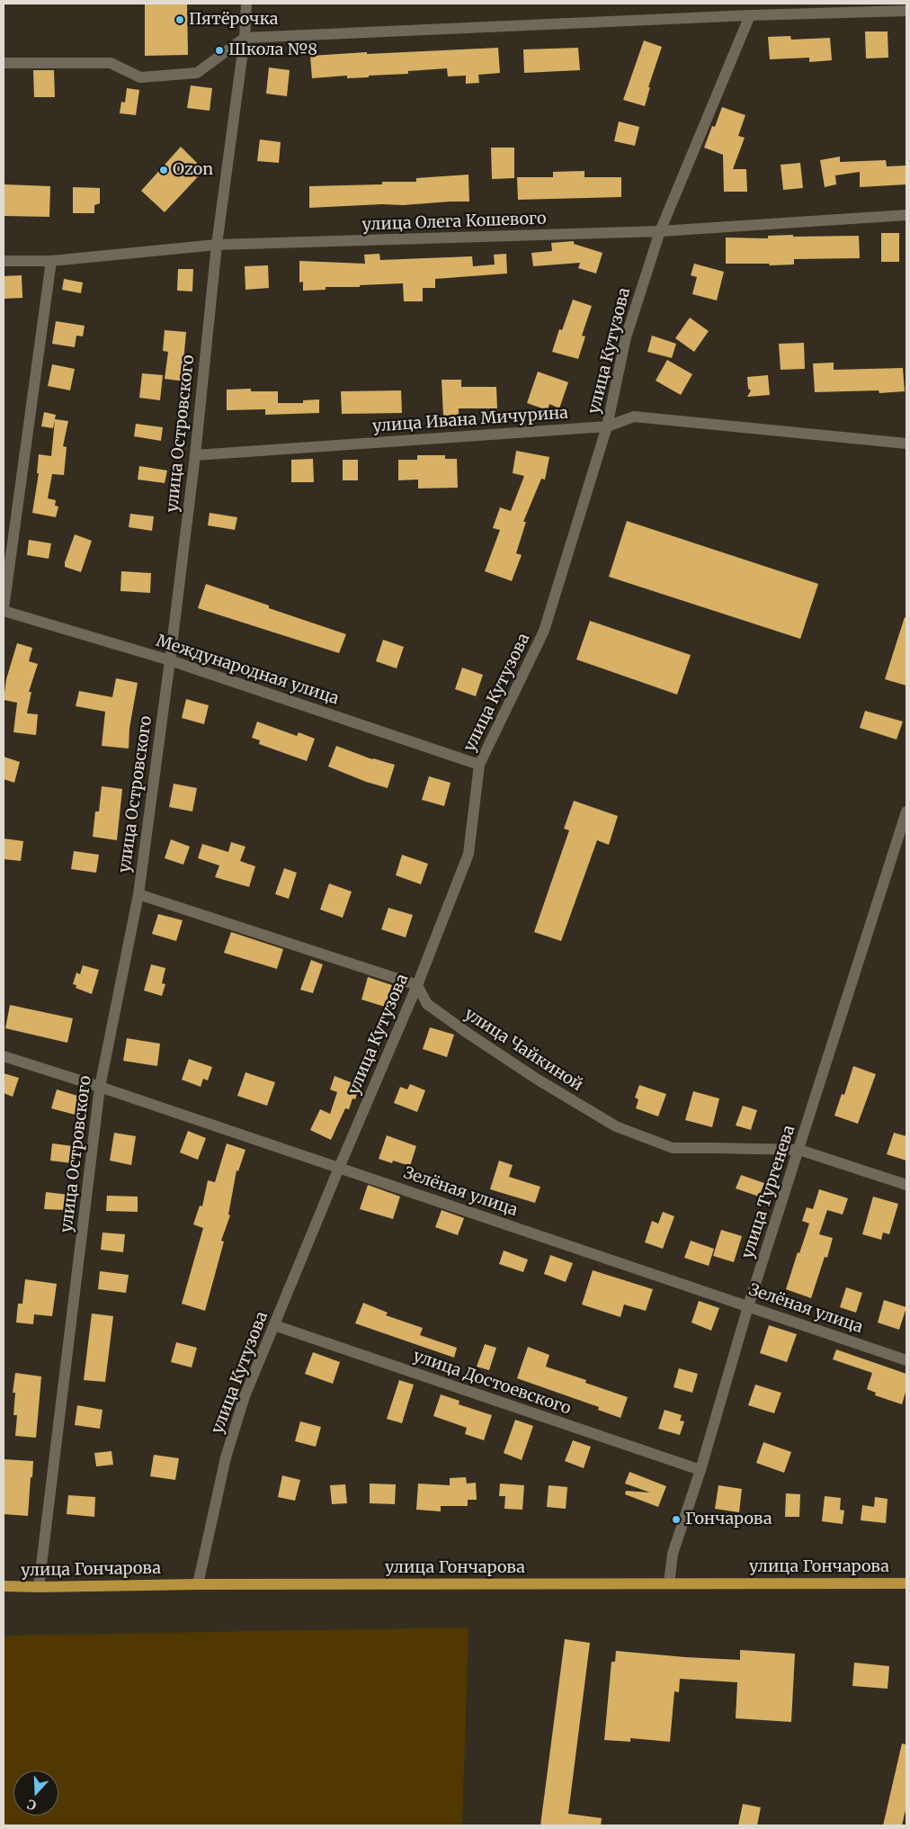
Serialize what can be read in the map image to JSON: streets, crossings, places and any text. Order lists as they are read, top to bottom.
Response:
{
  "streets": {
    "main road": ["улица Гончарова"],
    "street": [
      "улица Олега Кошевого",
      "улица Кутузова",
      "улица Ивана Мичурина",
      "улица Островского",
      "Международная улица",
      "улица Чайкиной",
      "Зелёная улица",
      "улица Тургенева",
      "улица Достоевского"
    ]
  },
  "crossings": [
    ["улица Олега Кошевого", "улица Кутузова"],
    ["улица Олега Кошевого", "улица Островского"],
    ["улица Кутузова", "улица Ивана Мичурина"],
    ["улица Кутузова", "Международная улица"],
    ["улица Кутузова", "улица Чайкиной"],
    ["улица Кутузова", "Зелёная улица"],
    ["улица Кутузова", "улица Достоевского"],
    ["улица Кутузова", "улица Гончарова"],
    ["улица Ивана Мичурина", "улица Островского"],
    ["улица Островского", "Международная улица"],
    ["улица Островского", "Зелёная улица"],
    ["улица Островского", "улица Гончарова"],
    ["улица Чайкиной", "улица Тургенева"],
    ["Зелёная улица", "улица Тургенева"],
    ["улица Тургенева", "улица Достоевского"],
    ["улица Тургенева", "улица Гончарова"]
  ],
  "places": [
    "Пятёрочка",
    "Школа №8",
    "Ozon",
    "Гончарова"
  ],
  "north": "bottom"
}
